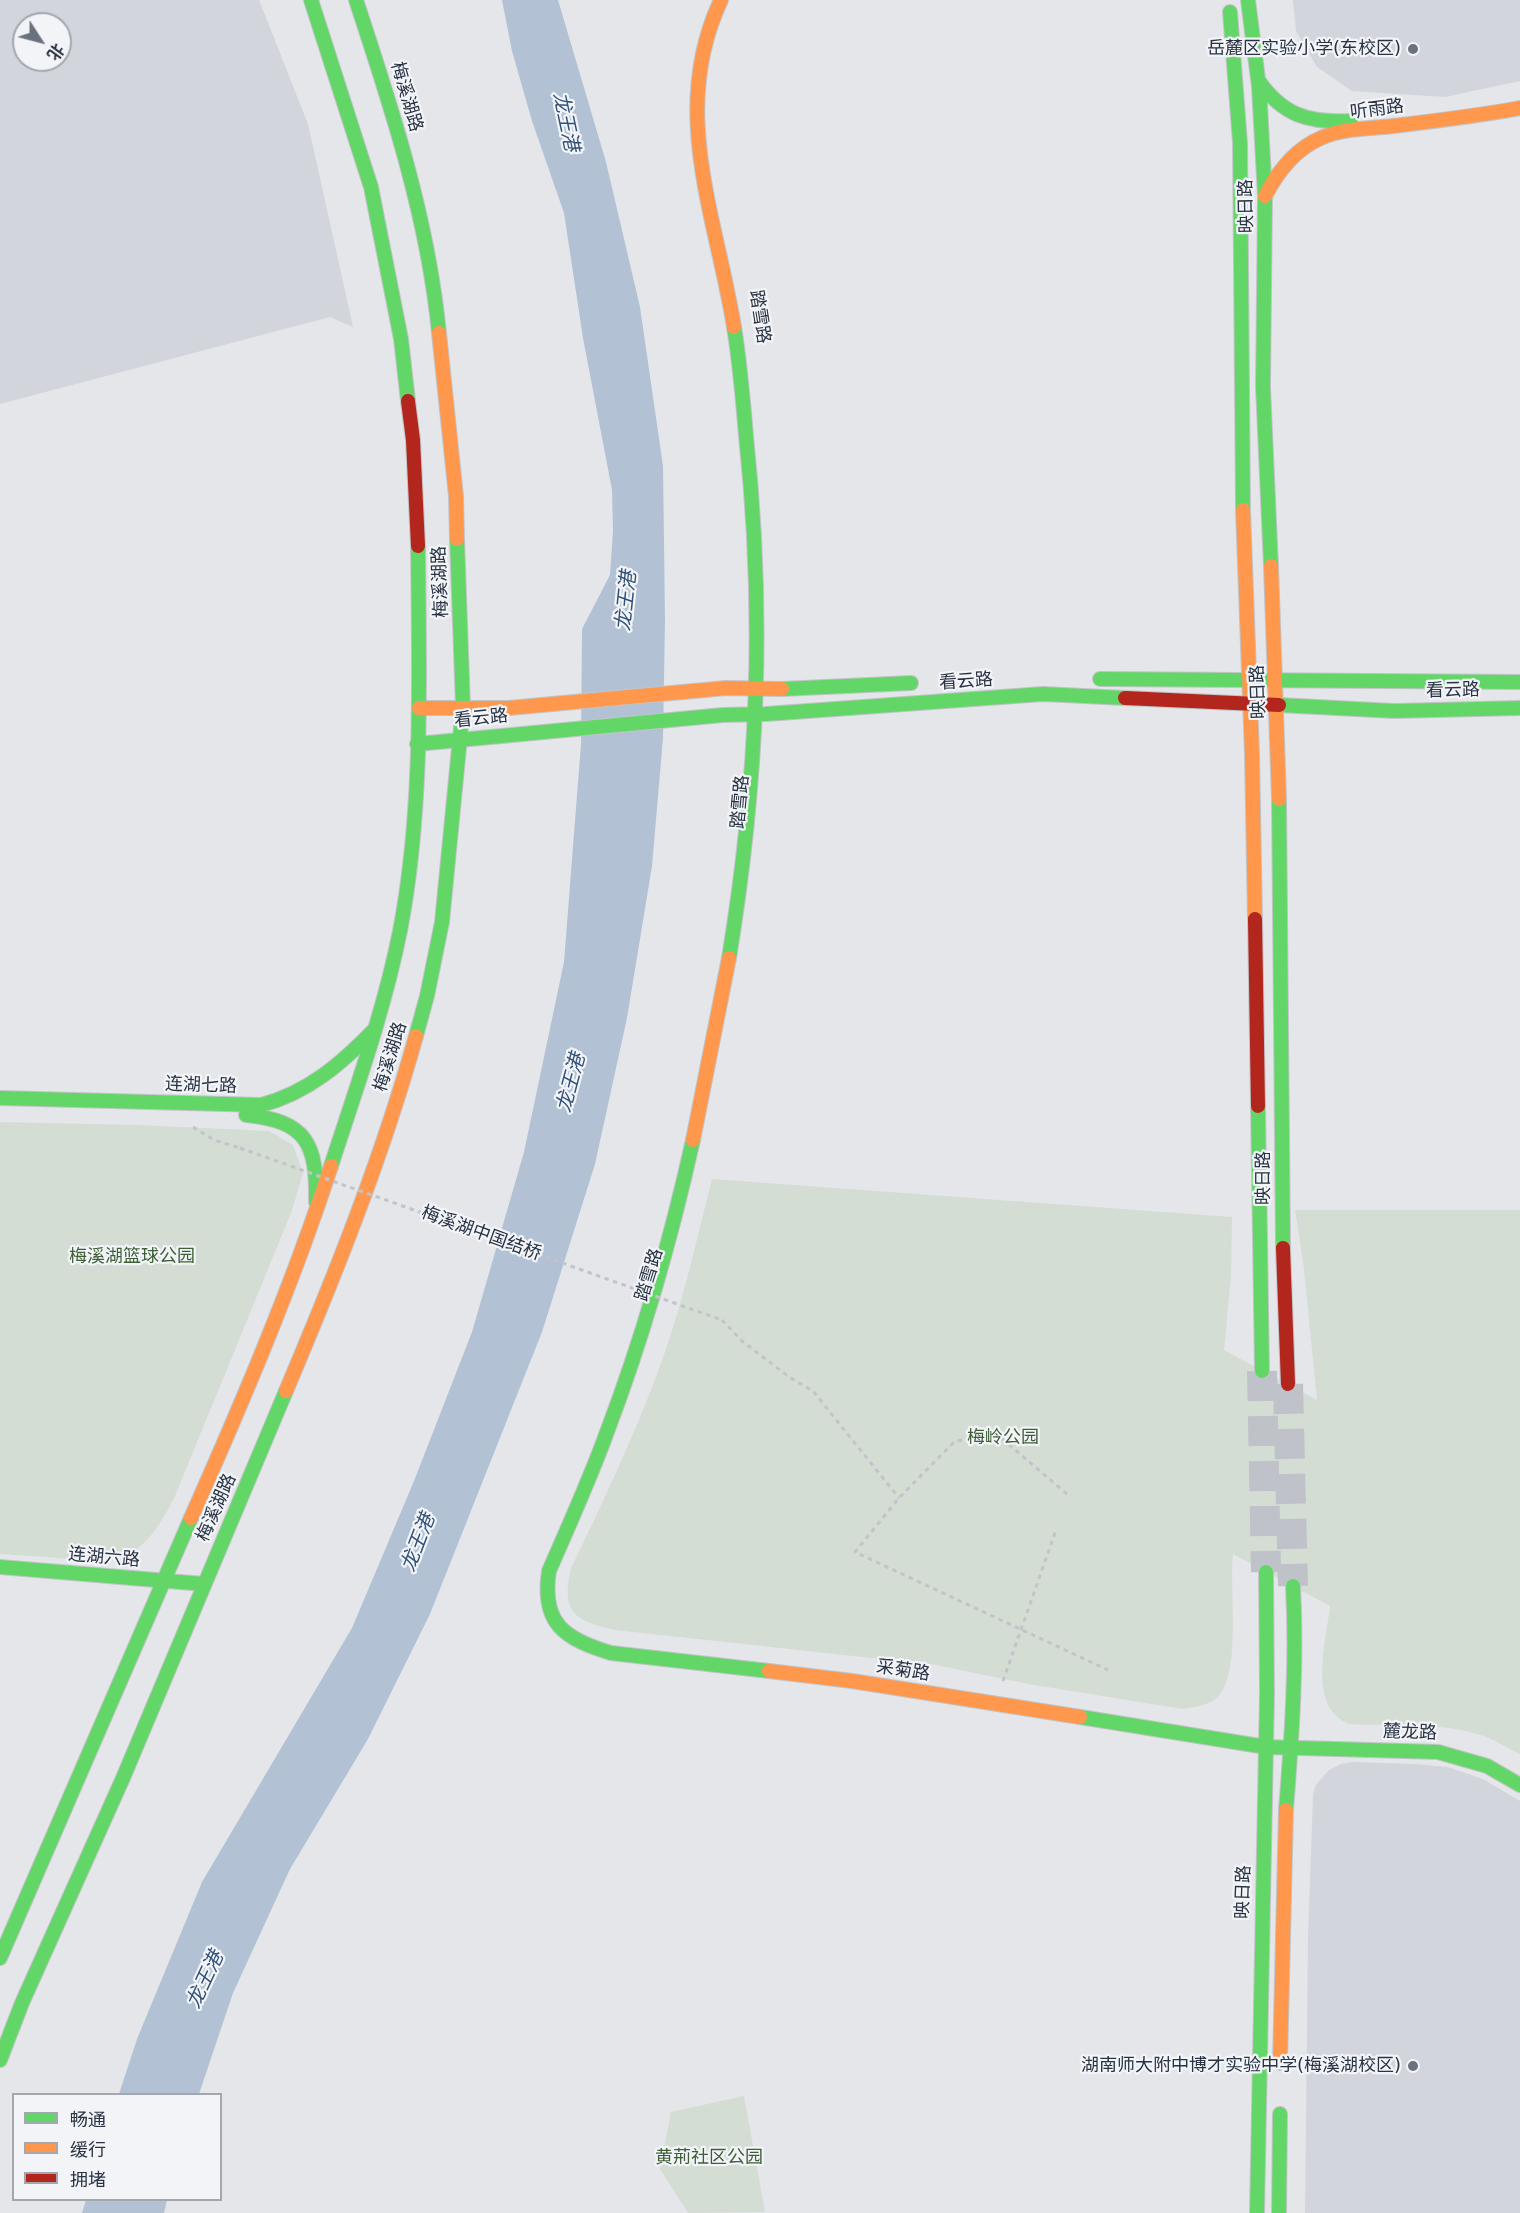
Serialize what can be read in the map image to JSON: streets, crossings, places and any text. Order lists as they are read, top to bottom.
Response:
{
  "streets": {
    "main road": [
      "梅溪湖路",
      "听雨路",
      "映日路",
      "踏雪路",
      "看云路",
      "连湖七路",
      "连湖六路",
      "采菊路",
      "麓龙路"
    ],
    "path": ["梅溪湖中国结桥"]
  },
  "crossings": [
    ["梅溪湖路", "看云路"],
    ["梅溪湖路", "连湖七路"],
    ["梅溪湖路", "连湖六路"],
    ["听雨路", "映日路"],
    ["映日路", "看云路"],
    ["映日路", "采菊路"],
    ["踏雪路", "看云路"],
    ["踏雪路", "采菊路"],
    ["连湖七路", "梅溪湖中国结桥"],
    ["采菊路", "麓龙路"]
  ],
  "water": ["龙王港"],
  "parks": ["梅溪湖篮球公园", "梅岭公园", "黄荊社区公园"],
  "places": ["岳麓区实验小学(东校区)", "湖南师大附中博才实验中学(梅溪湖校区)"],
  "legend": ["畅通", "缓行", "拥堵"],
  "north": "bottom right"
}
